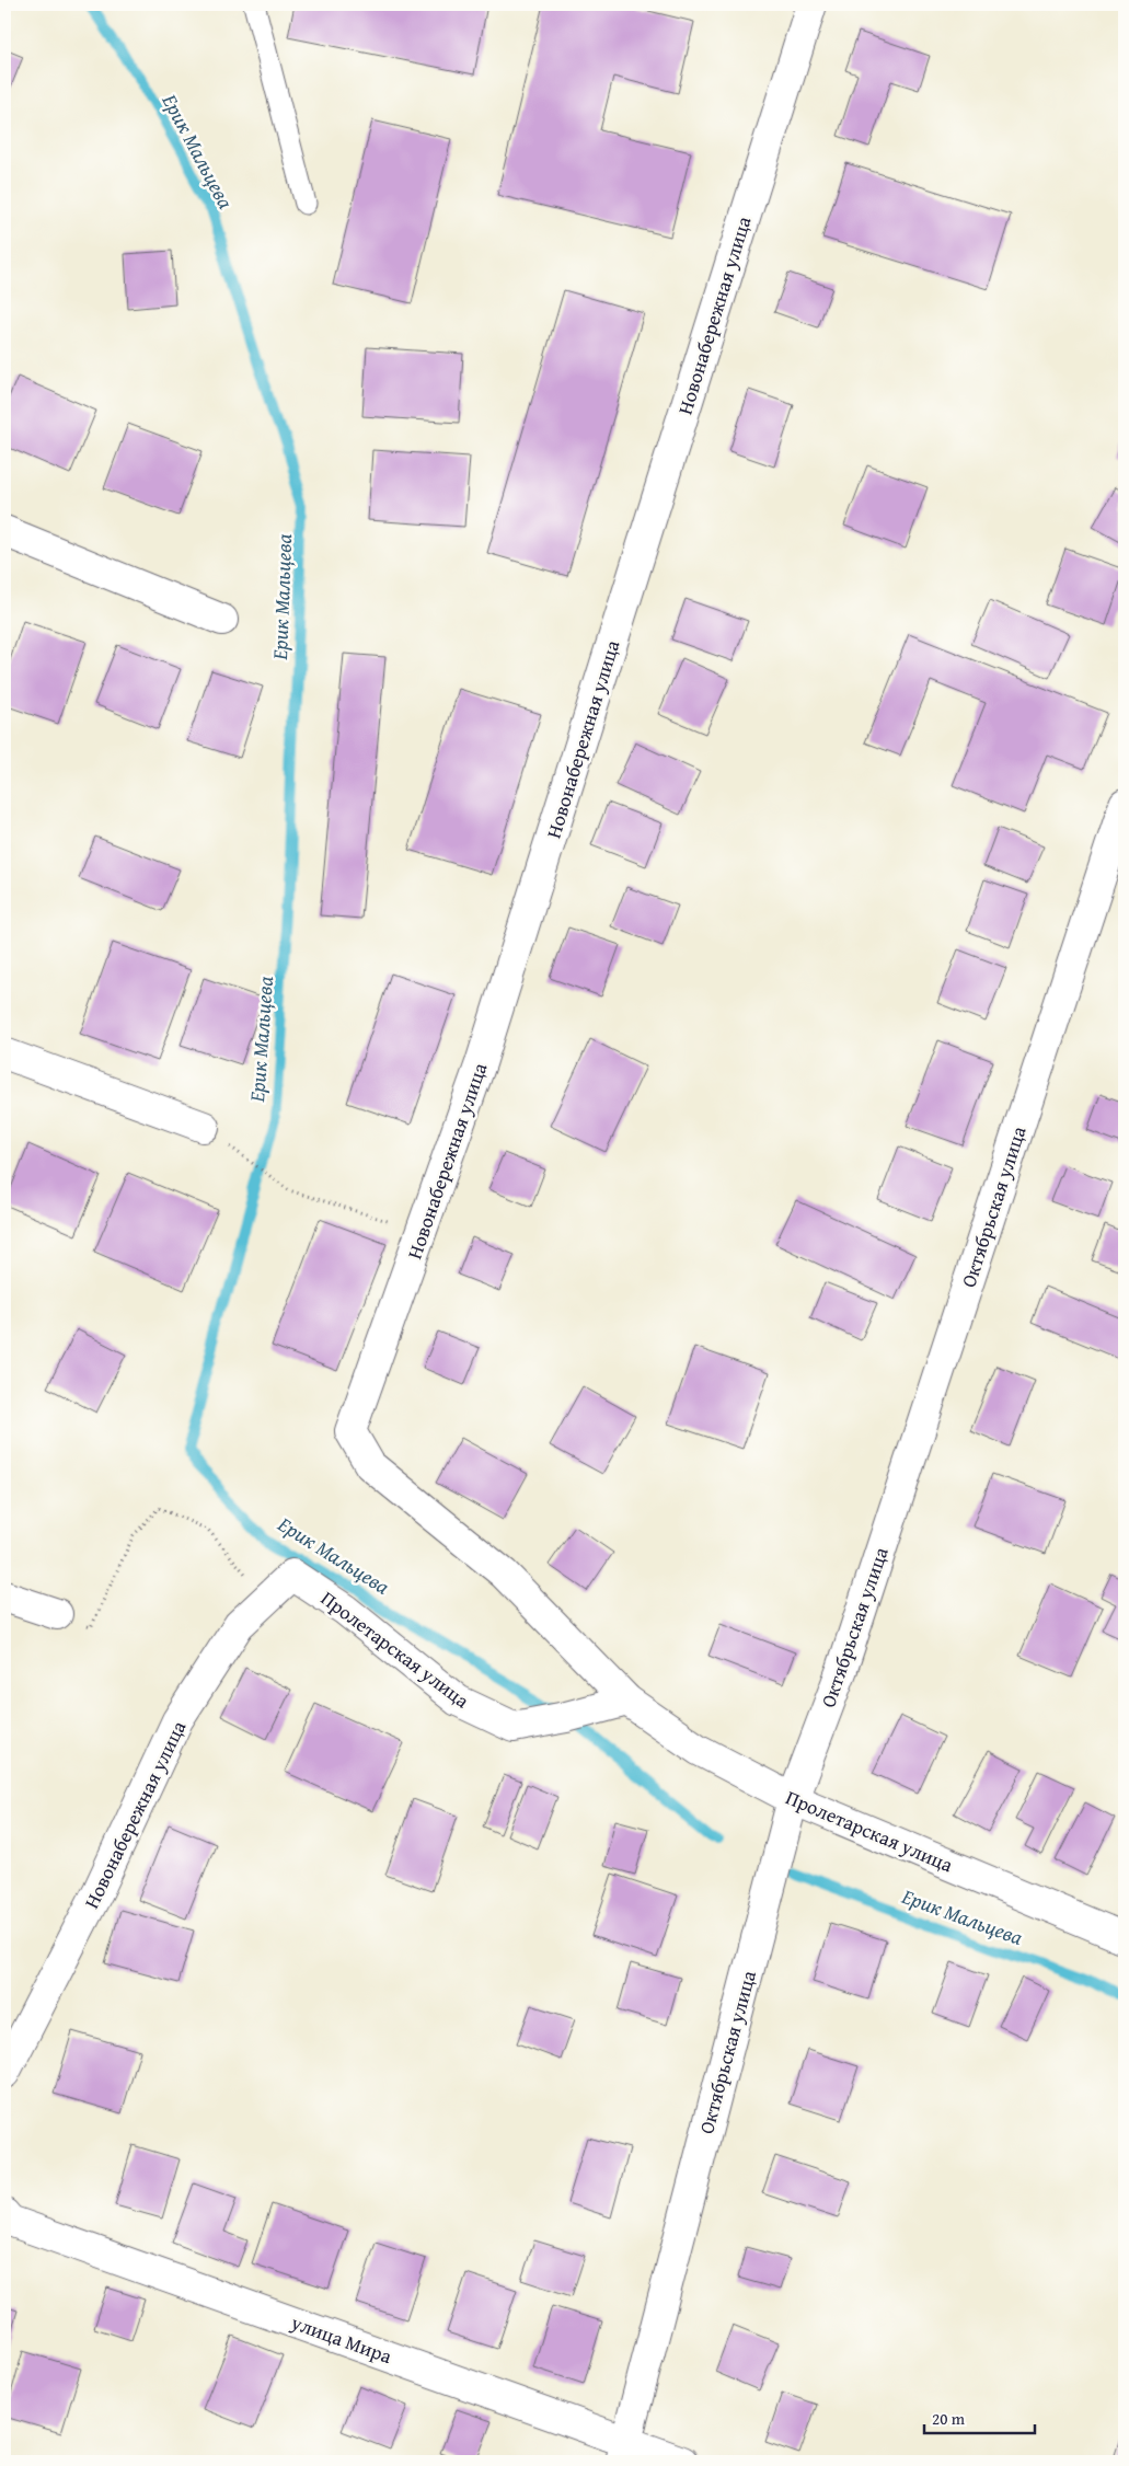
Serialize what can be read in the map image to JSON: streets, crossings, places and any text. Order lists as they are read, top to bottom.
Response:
{
  "streets": {
    "street": [
      "Новонабережная улица",
      "Октябрьская улица",
      "Пролетарская улица",
      "улица Мира"
    ]
  },
  "crossings": [
    ["Новонабережная улица", "Пролетарская улица"],
    ["Октябрьская улица", "Пролетарская улица"],
    ["Октябрьская улица", "улица Мира"]
  ],
  "water": ["Ерик Мальцева"],
  "scale_bar": "20 m"
}
